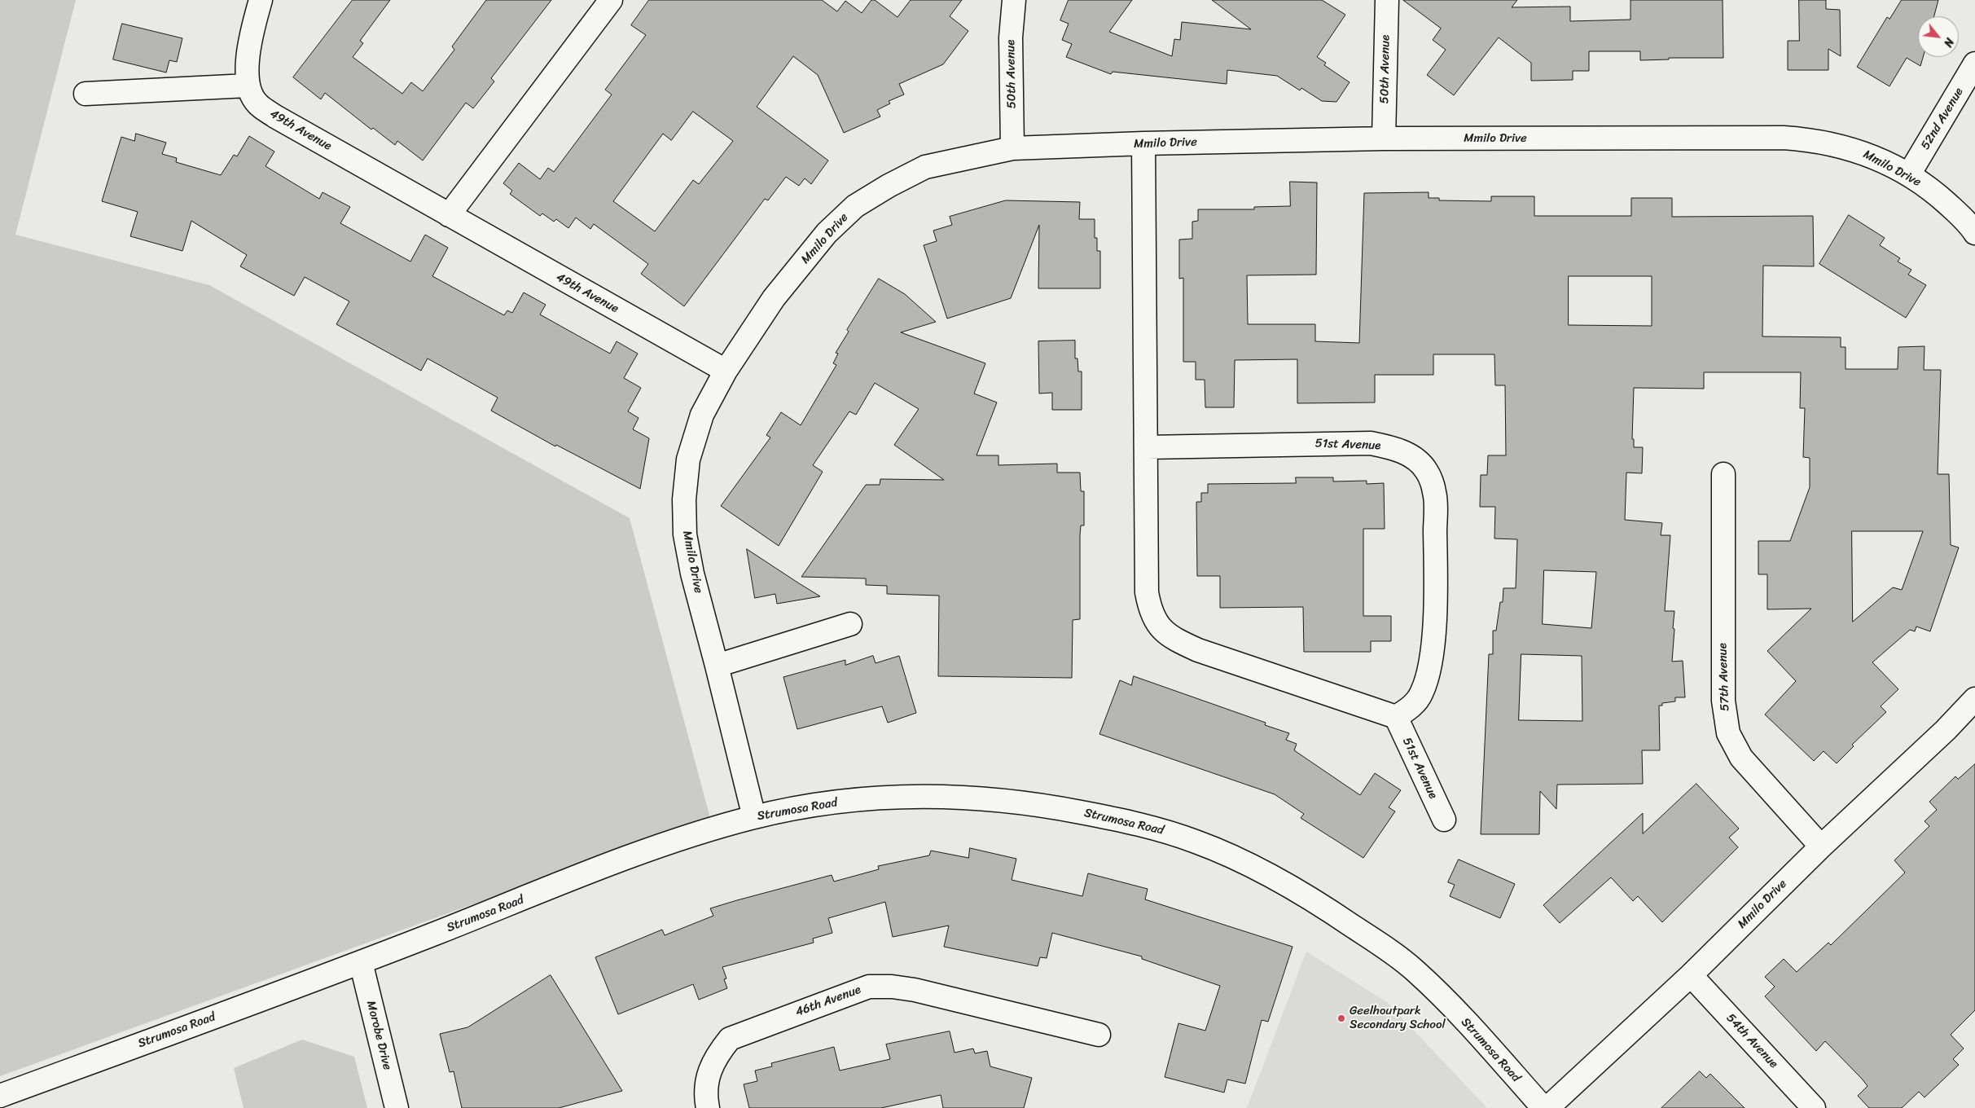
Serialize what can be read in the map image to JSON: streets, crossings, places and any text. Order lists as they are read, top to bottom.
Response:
{
  "streets": {
    "street": [
      "50th Avenue",
      "52nd Avenue",
      "49th Avenue",
      "Mmilo Drive",
      "51st Avenue",
      "57th Avenue",
      "Strumosa Road",
      "46th Avenue",
      "Morobe Drive",
      "54th Avenue"
    ]
  },
  "crossings": [
    ["50th Avenue", "Mmilo Drive"],
    ["52nd Avenue", "Mmilo Drive"],
    ["49th Avenue", "Mmilo Drive"],
    ["Mmilo Drive", "57th Avenue"],
    ["Mmilo Drive", "Strumosa Road"],
    ["Mmilo Drive", "54th Avenue"],
    ["Strumosa Road", "Morobe Drive"]
  ],
  "places": ["Geelhoutpark Secondary School"],
  "north": "bottom right"
}
